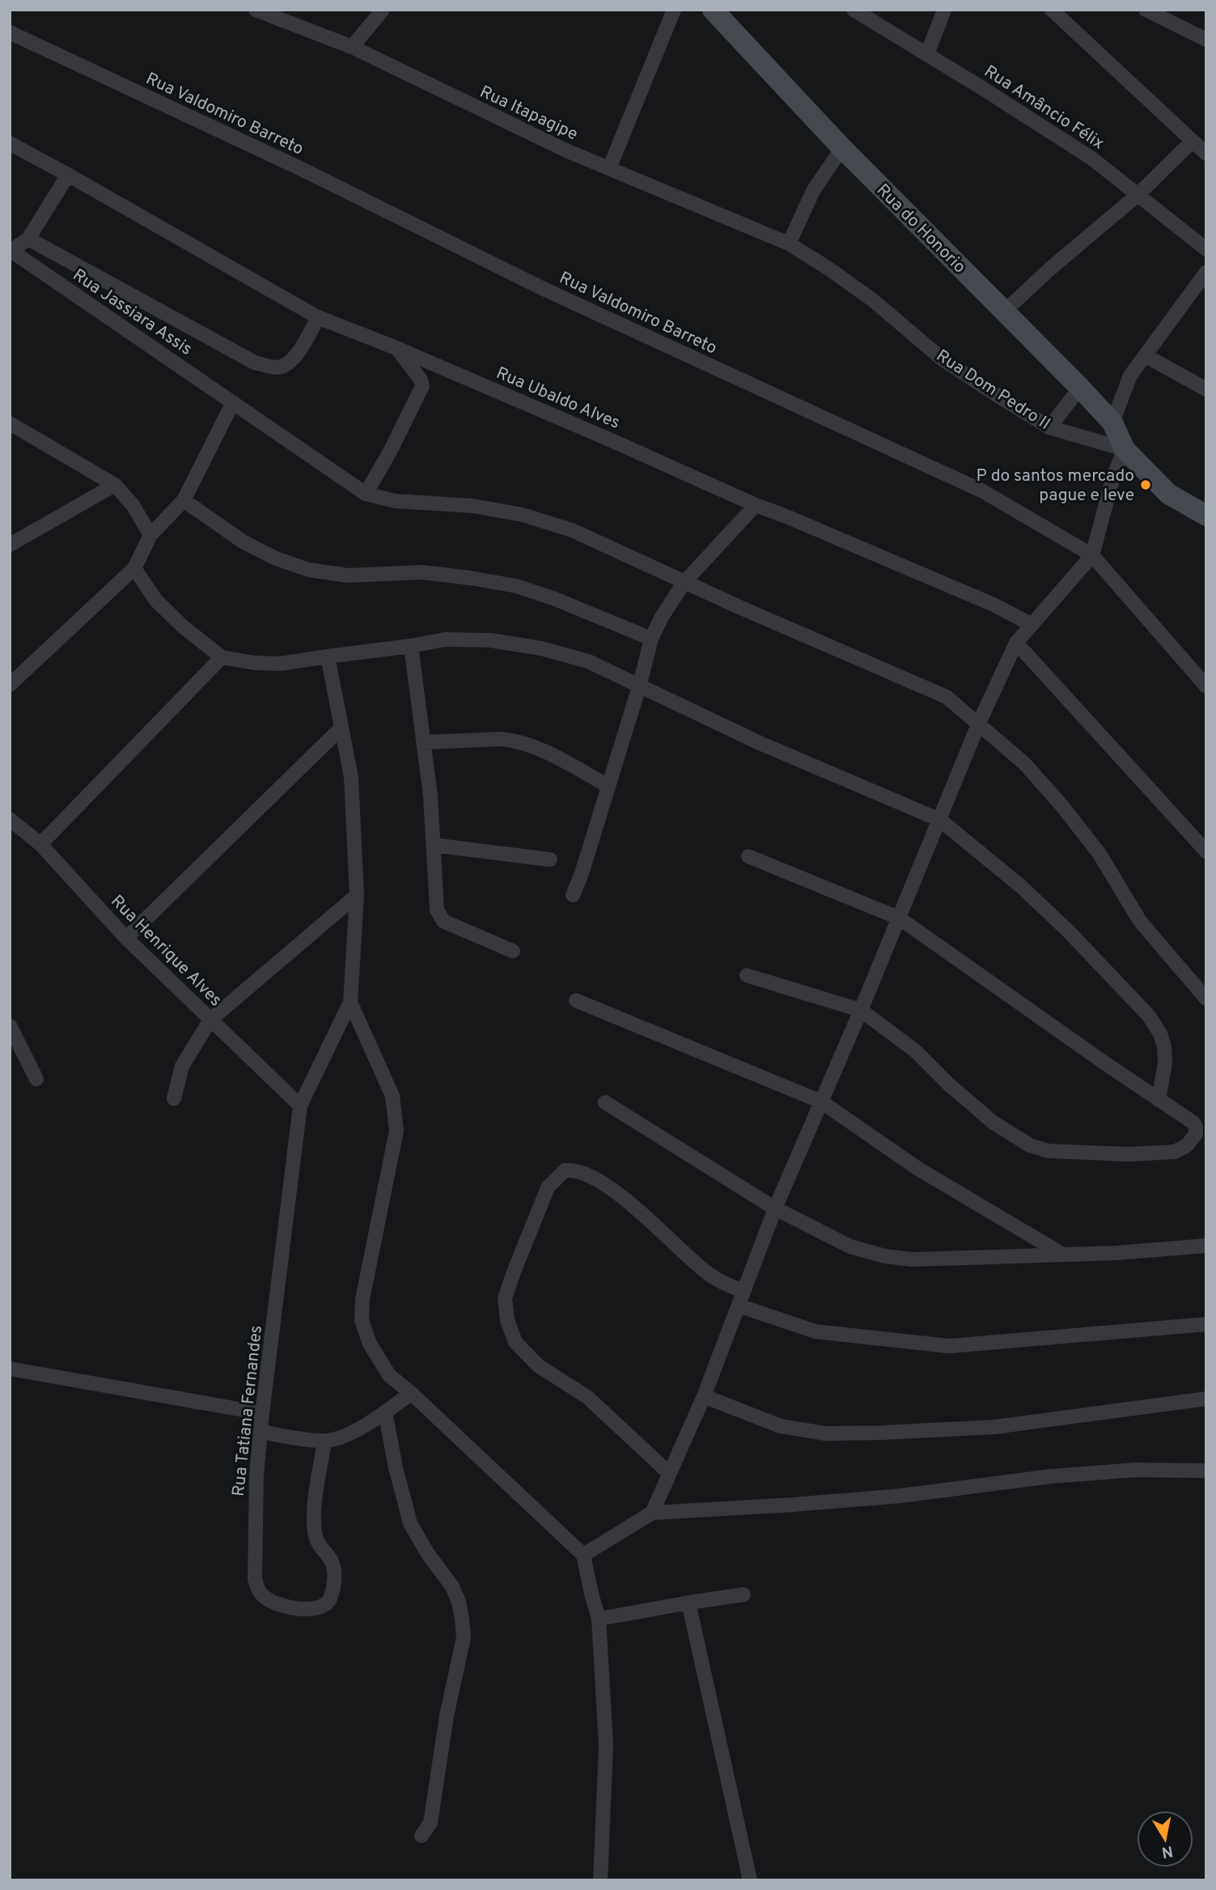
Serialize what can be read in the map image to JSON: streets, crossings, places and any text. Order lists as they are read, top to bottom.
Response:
{
  "streets": {
    "street": [
      "Rua Amâncio Félix",
      "Rua Itapagipe",
      "Rua Valdomiro Barreto",
      "Rua do Honorio",
      "Rua Jassiara Assis",
      "Rua Dom Pedro II",
      "Rua Ubaldo Alves",
      "Rua Henrique Alves",
      "Rua Tatiana Fernandes"
    ]
  },
  "crossings": [
    ["Rua Itapagipe", "Rua Dom Pedro II"],
    ["Rua do Honorio", "Rua Dom Pedro II"],
    ["Rua Henrique Alves", "Rua Tatiana Fernandes"]
  ],
  "places": ["P do santos mercado pague e leve"],
  "north": "bottom"
}
